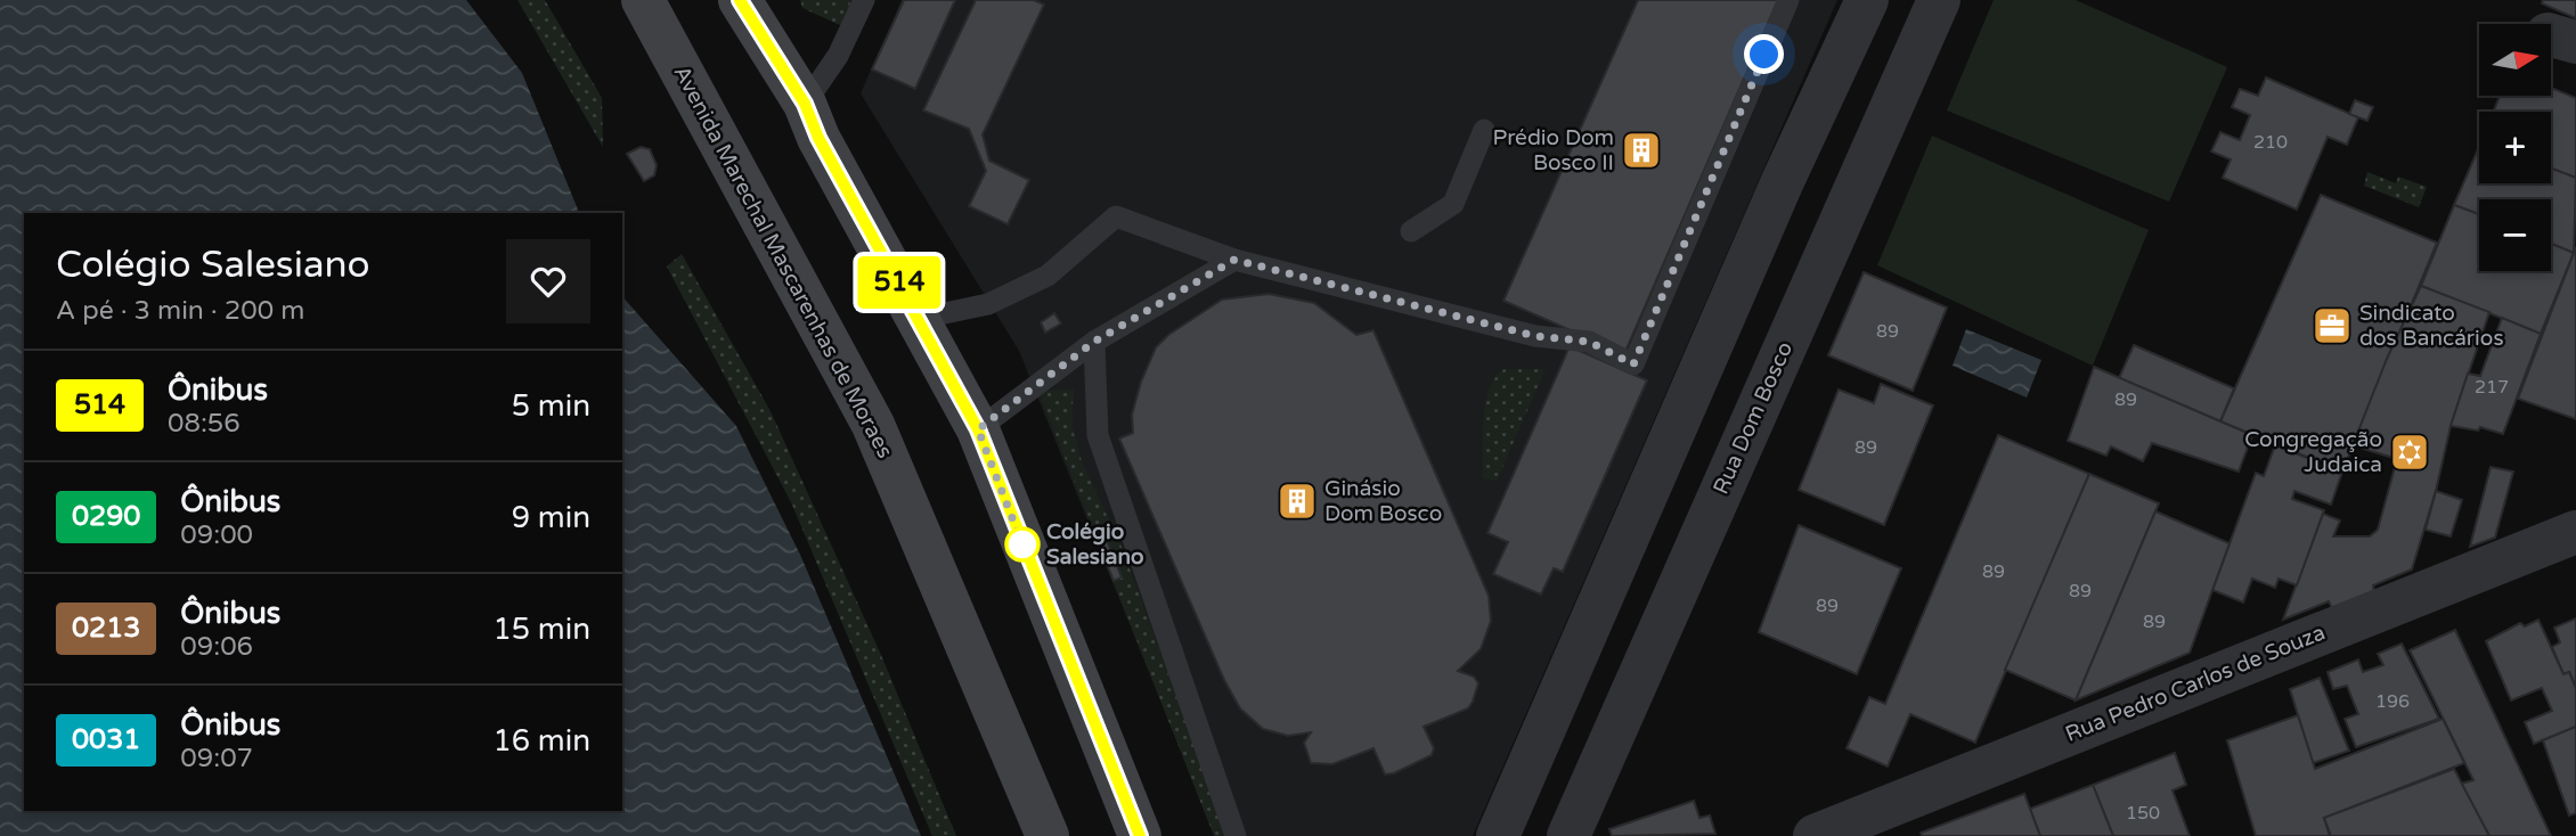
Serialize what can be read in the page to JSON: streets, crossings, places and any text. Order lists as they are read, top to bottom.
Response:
{
  "streets": {
    "main road": ["Avenida Marechal Mascarenhas de Moraes"],
    "street": ["Rua Dom Bosco", "Rua Pedro Carlos de Souza"]
  },
  "places": {
    "building": ["Prédio Dom Bosco II", "Ginásio Dom Bosco"],
    "office": ["Sindicato dos Bancários"],
    "synagogue": ["Congregação Judaica"],
    "other": ["Colégio Salesiano"]
  },
  "lines": ["bus line 514"],
  "house_numbers": [
    "210",
    "89",
    "217",
    "89",
    "89",
    "89",
    "89",
    "89",
    "89",
    "196",
    "150"
  ],
  "north": "right",
  "page": {
    "on_map": "514",
    "map_buttons": ["+", "−"],
    "heading": ["Colégio Salesiano", "A pé · 3 min · 200 m"],
    "list": [
      {
        "mark": "514",
        "name": "Ônibus",
        "note": "08:56",
        "value": "5 min"
      },
      {
        "mark": "0290",
        "name": "Ônibus",
        "note": "09:00",
        "value": "9 min"
      },
      {
        "mark": "0213",
        "name": "Ônibus",
        "note": "09:06",
        "value": "15 min"
      },
      {
        "mark": "0031",
        "name": "Ônibus",
        "note": "09:07",
        "value": "16 min"
      }
    ]
  }
}
